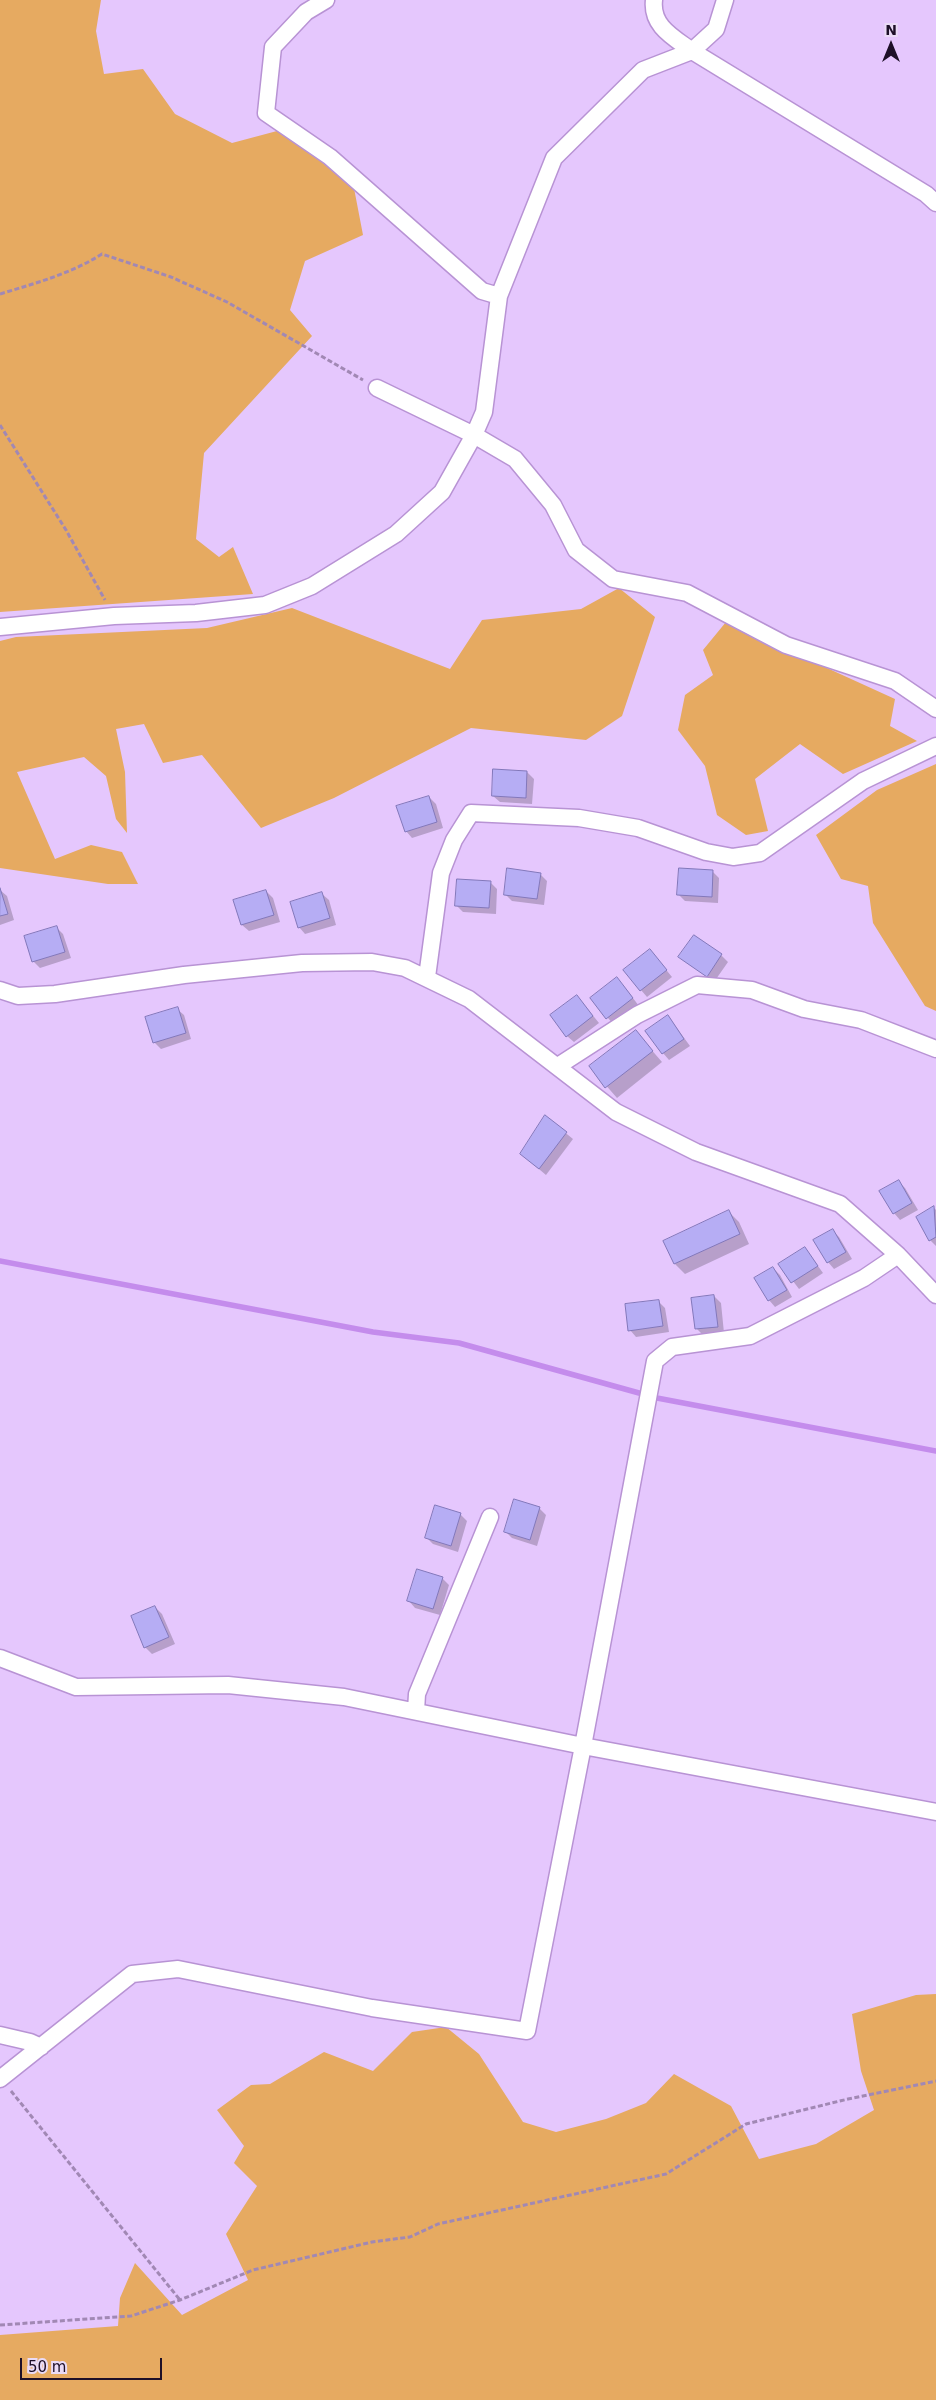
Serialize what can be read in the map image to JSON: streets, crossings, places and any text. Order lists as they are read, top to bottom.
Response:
{
  "scale_bar": "50 m",
  "north": "top"
}
